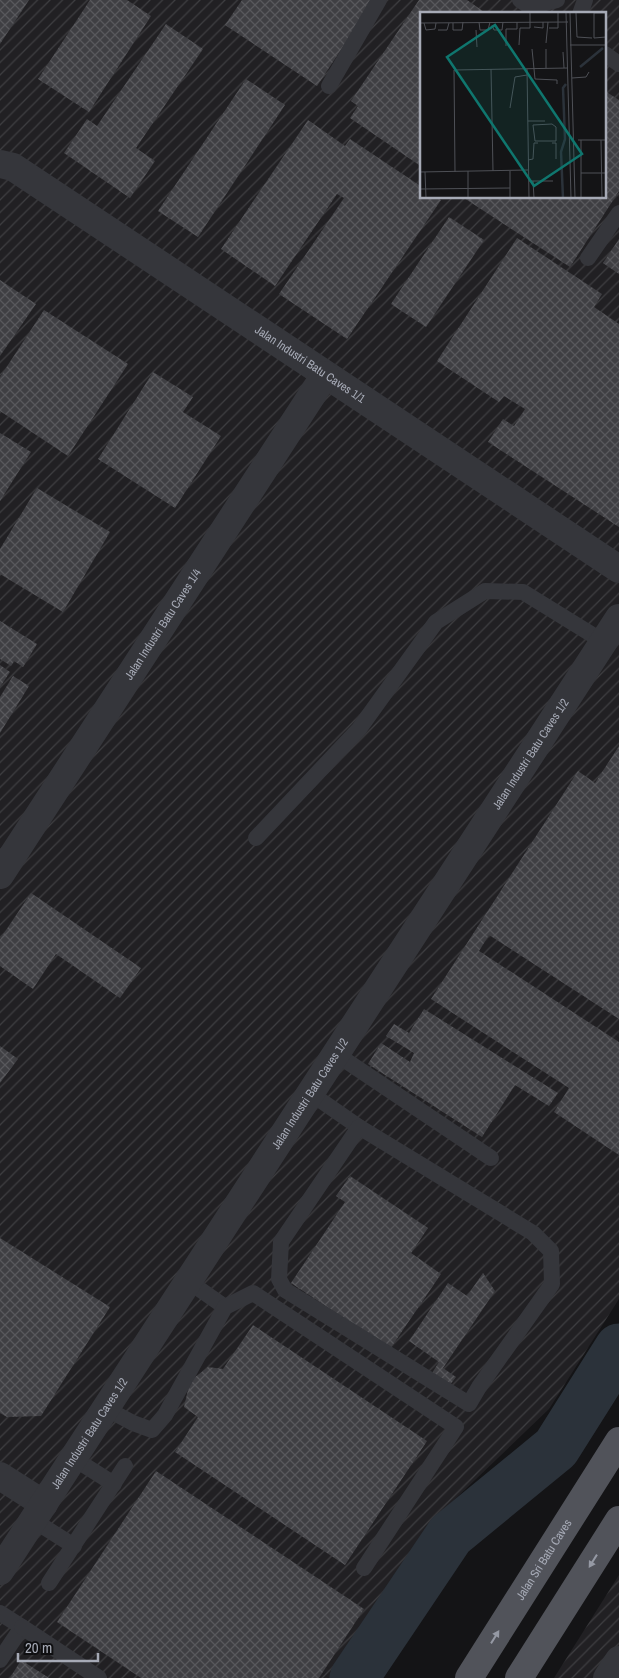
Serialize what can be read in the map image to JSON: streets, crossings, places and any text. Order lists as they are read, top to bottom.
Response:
{
  "streets": {
    "main road": ["Jalan Sri Batu Caves"],
    "street": ["Jalan Industri Batu Caves 1/1", "Jalan Industri Batu Caves 1/4", "Jalan Industri Batu Caves 1/2"]
  },
  "crossings": [
    ["Jalan Industri Batu Caves 1/1", "Jalan Industri Batu Caves 1/4"]
  ],
  "scale_bar": "20 m"
}
